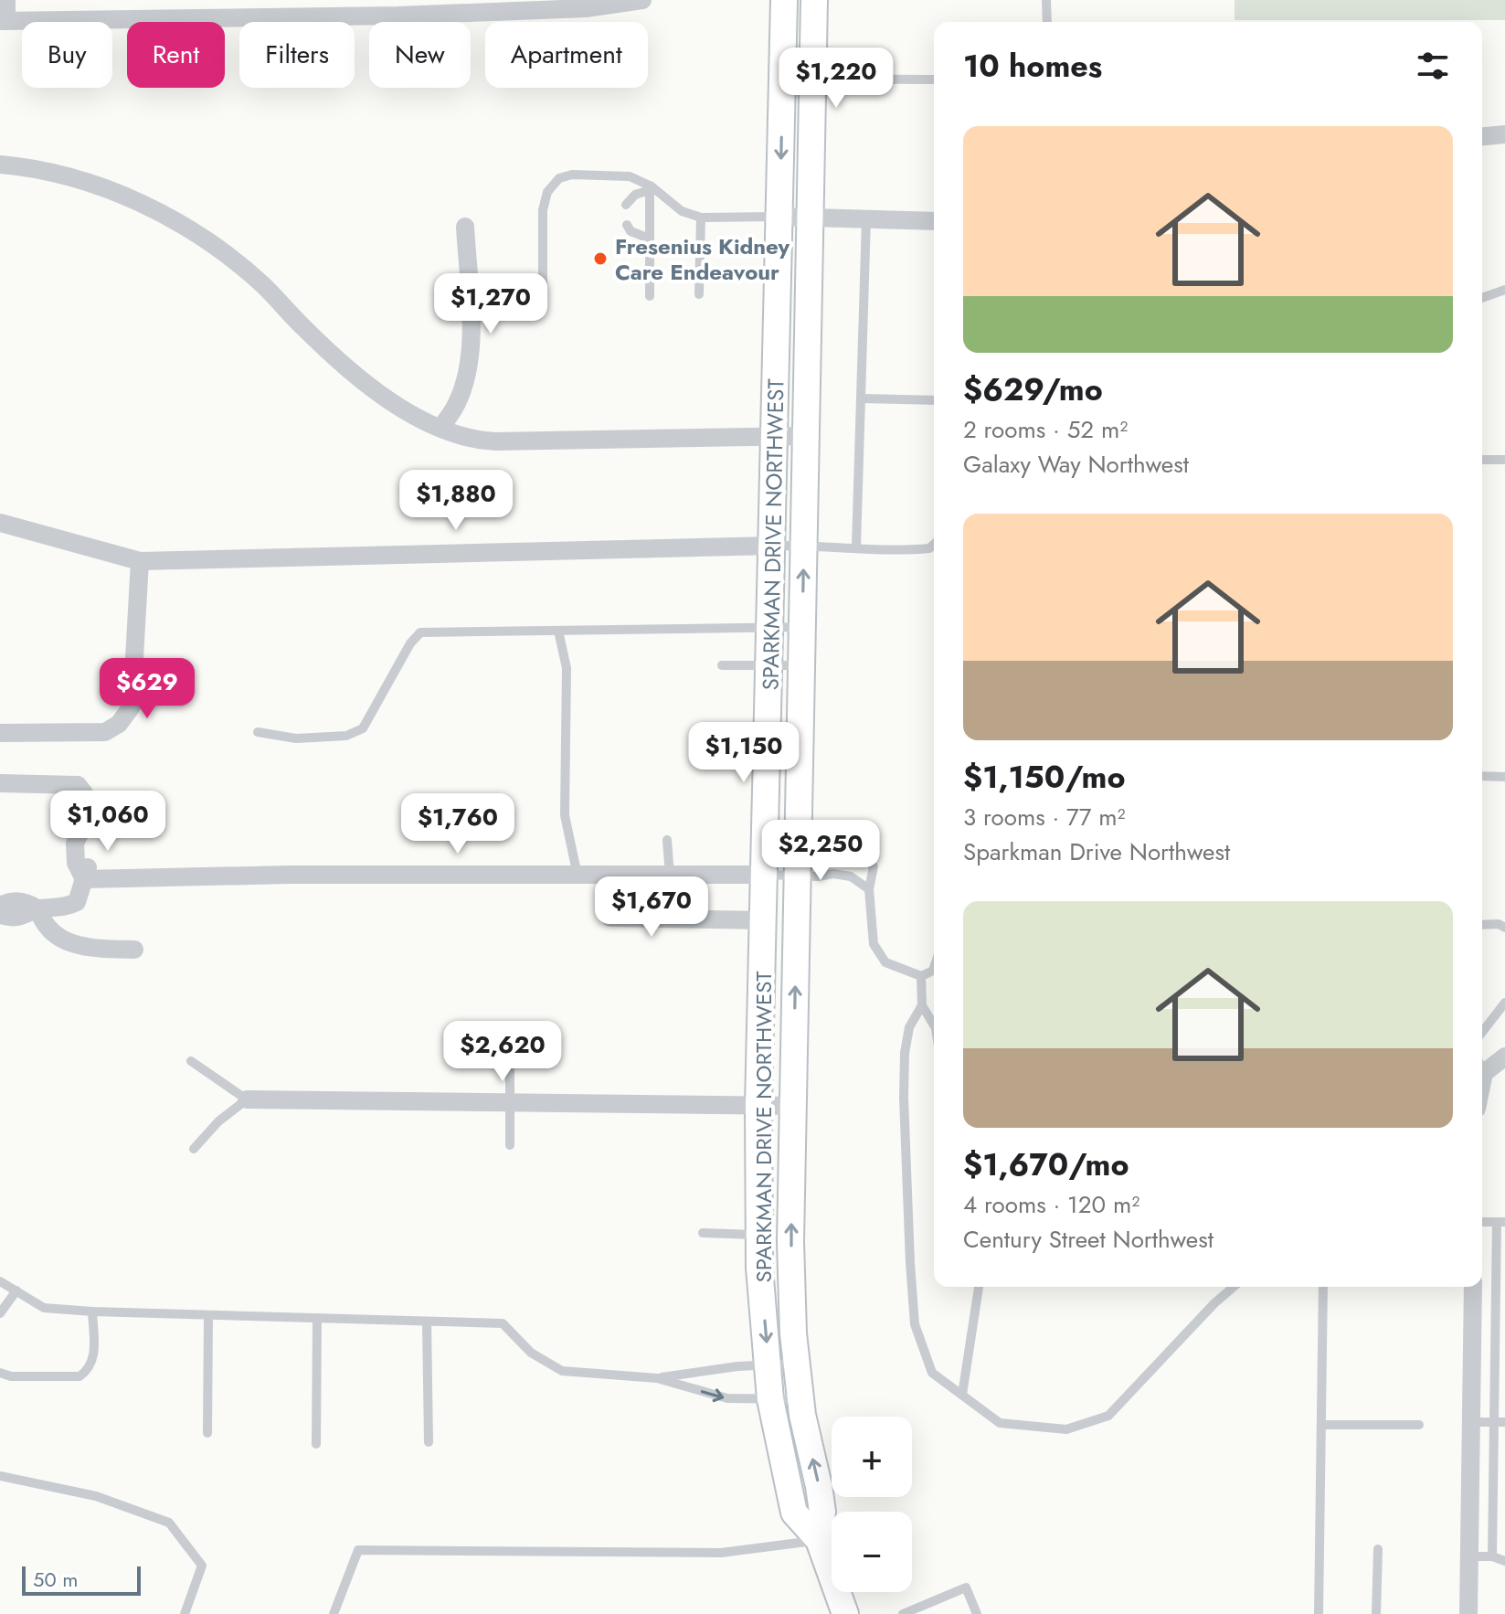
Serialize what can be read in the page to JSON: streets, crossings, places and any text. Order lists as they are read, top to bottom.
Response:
{
  "streets": {
    "main road": ["SPARKMAN DRIVE NORTHWEST"]
  },
  "places": ["Fresenius Kidney Care Endeavour"],
  "scale_bar": "50 m",
  "page": {
    "chip": [
      "Buy",
      "Rent",
      "Filters",
      "New",
      "Apartment"
    ],
    "heading": "10 homes",
    "price": [
      "$1,220",
      "$1,270",
      "$1,880",
      "$629",
      "$1,150",
      "$1,060",
      "$1,760",
      "$2,250",
      "$1,670",
      "$2,620"
    ],
    "list": [
      {
        "name": "$629/mo",
        "note": "2 rooms · 52 m² · Galaxy Way Northwest"
      },
      {
        "name": "$1,150/mo",
        "note": "3 rooms · 77 m² · Sparkman Drive Northwest"
      },
      {
        "name": "$1,670/mo",
        "note": "4 rooms · 120 m² · Century Street Northwest"
      }
    ],
    "map_buttons": ["+", "−"],
    "scale": "50 m"
  }
}
